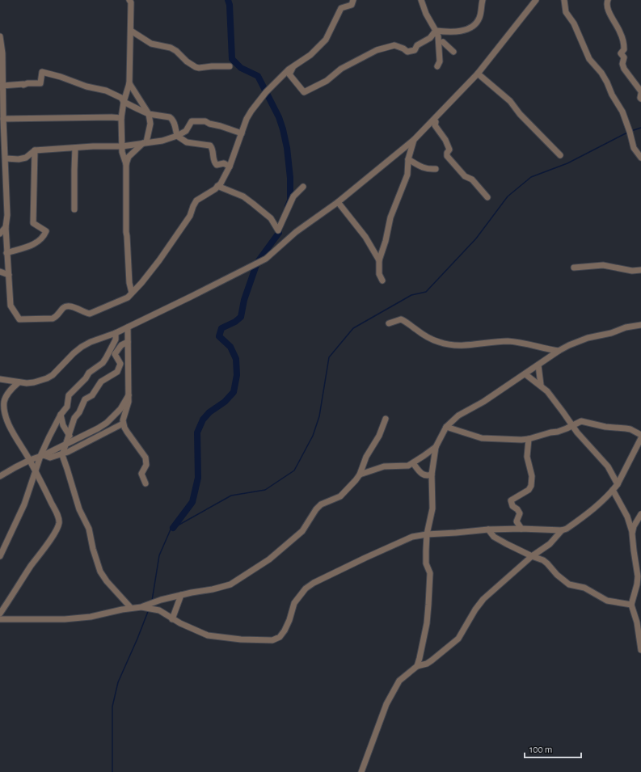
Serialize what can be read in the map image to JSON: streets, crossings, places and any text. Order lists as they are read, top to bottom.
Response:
{
  "scale_bar": "100 m"
}
